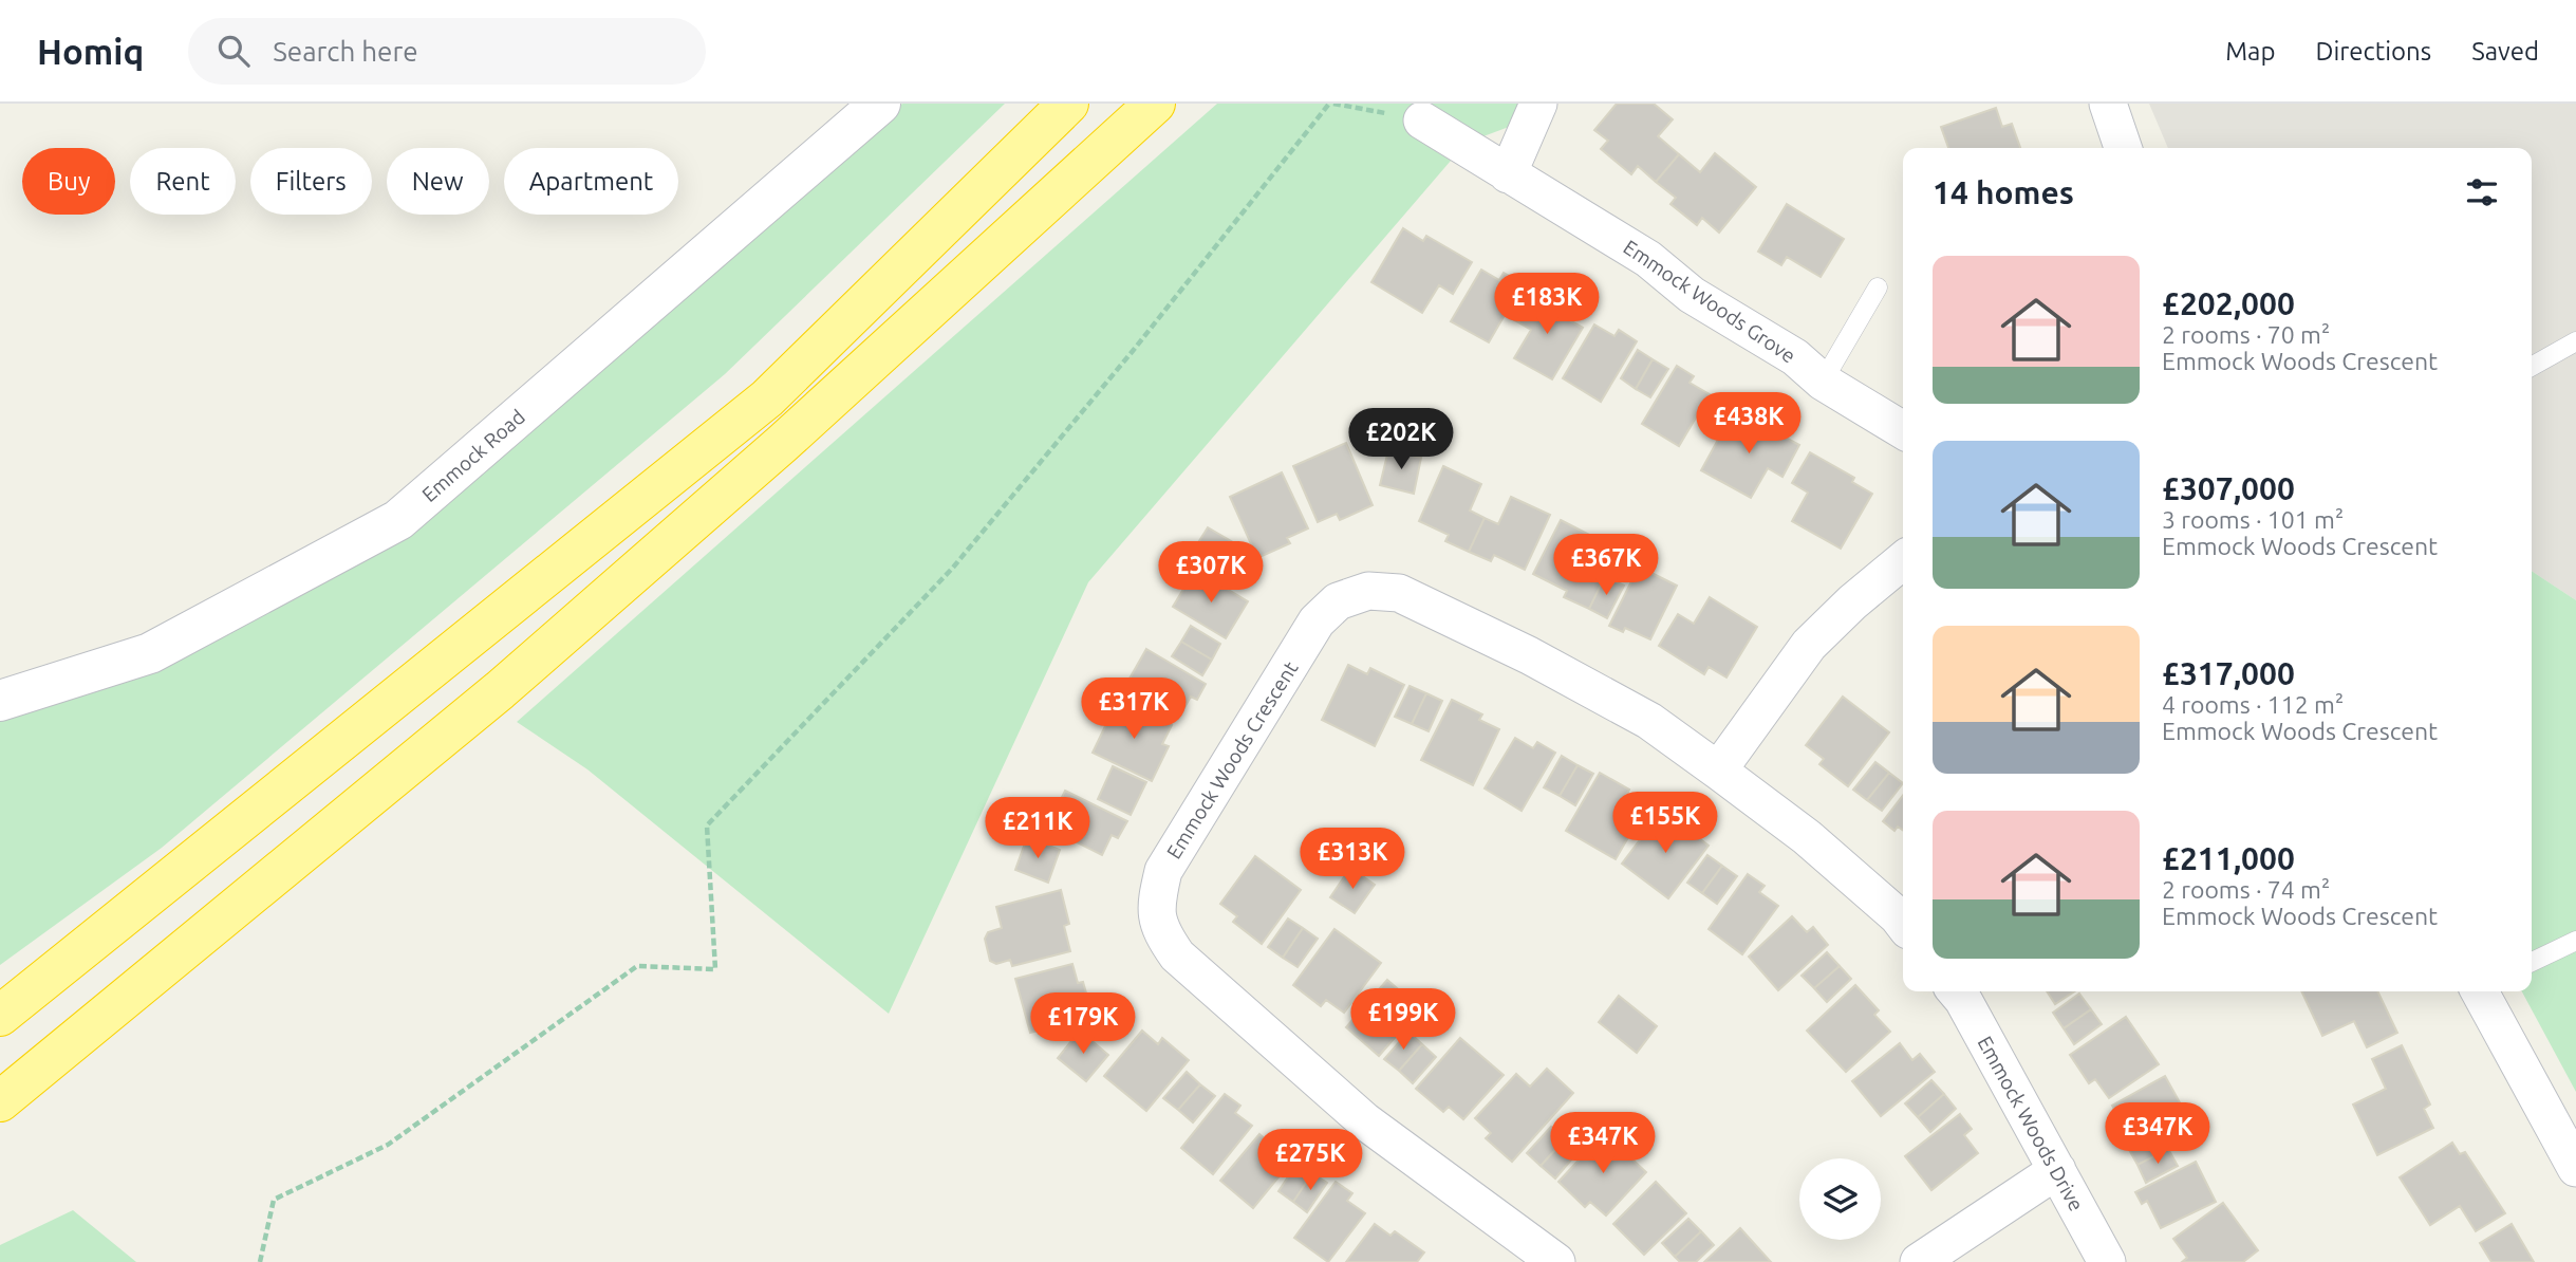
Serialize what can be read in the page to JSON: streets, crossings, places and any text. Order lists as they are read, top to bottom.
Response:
{
  "streets": {
    "street": [
      "Emmock Woods Grove",
      "Emmock Road",
      "Emmock Woods Crescent",
      "Emmock Woods Drive"
    ]
  },
  "page": {
    "header": "Homiq",
    "search": "Search here",
    "nav": ["Map", "Directions", "Saved"],
    "chip": [
      "Buy",
      "Rent",
      "Filters",
      "New",
      "Apartment"
    ],
    "heading": "14 homes",
    "list": [
      {
        "name": "£202,000",
        "note": "2 rooms · 70 m² · Emmock Woods Crescent"
      },
      {
        "name": "£307,000",
        "note": "3 rooms · 101 m² · Emmock Woods Crescent"
      },
      {
        "name": "£317,000",
        "note": "4 rooms · 112 m² · Emmock Woods Crescent"
      },
      {
        "name": "£211,000",
        "note": "2 rooms · 74 m² · Emmock Woods Crescent"
      }
    ],
    "price": [
      "£183K",
      "£438K",
      "£202K",
      "£367K",
      "£307K",
      "£317K",
      "£155K",
      "£211K",
      "£313K",
      "£199K",
      "£179K",
      "£347K",
      "£347K",
      "£275K"
    ]
  }
}
